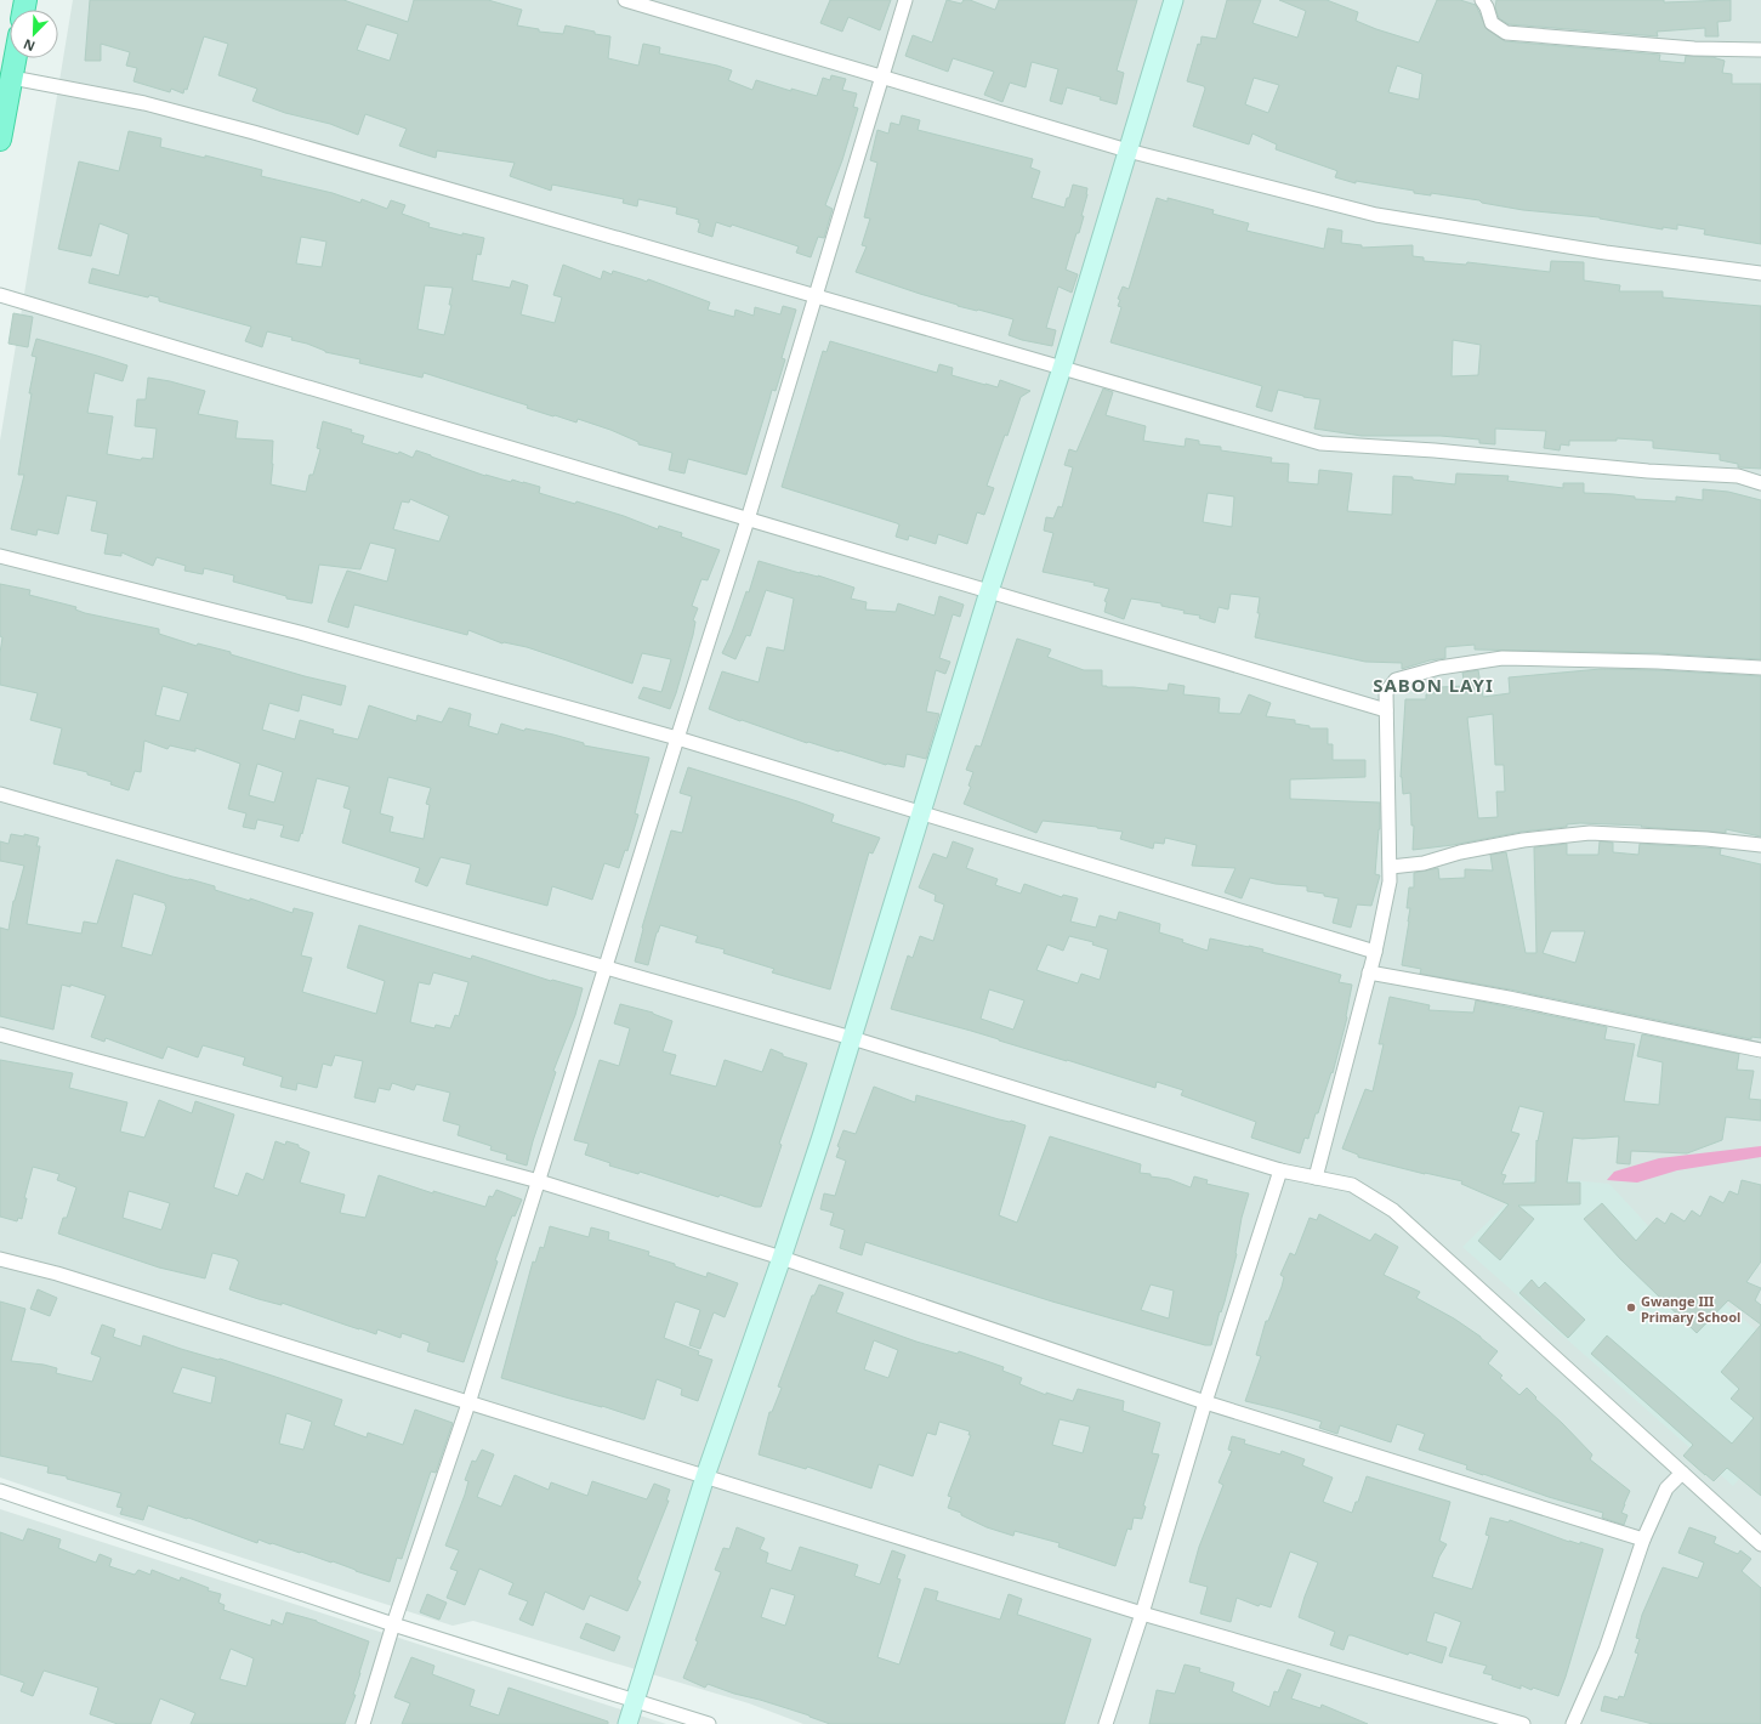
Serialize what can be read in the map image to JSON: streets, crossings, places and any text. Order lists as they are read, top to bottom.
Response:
{
  "districts": ["SABON LAYI"],
  "places": ["Gwange III Primary School"],
  "north": "bottom left"
}
